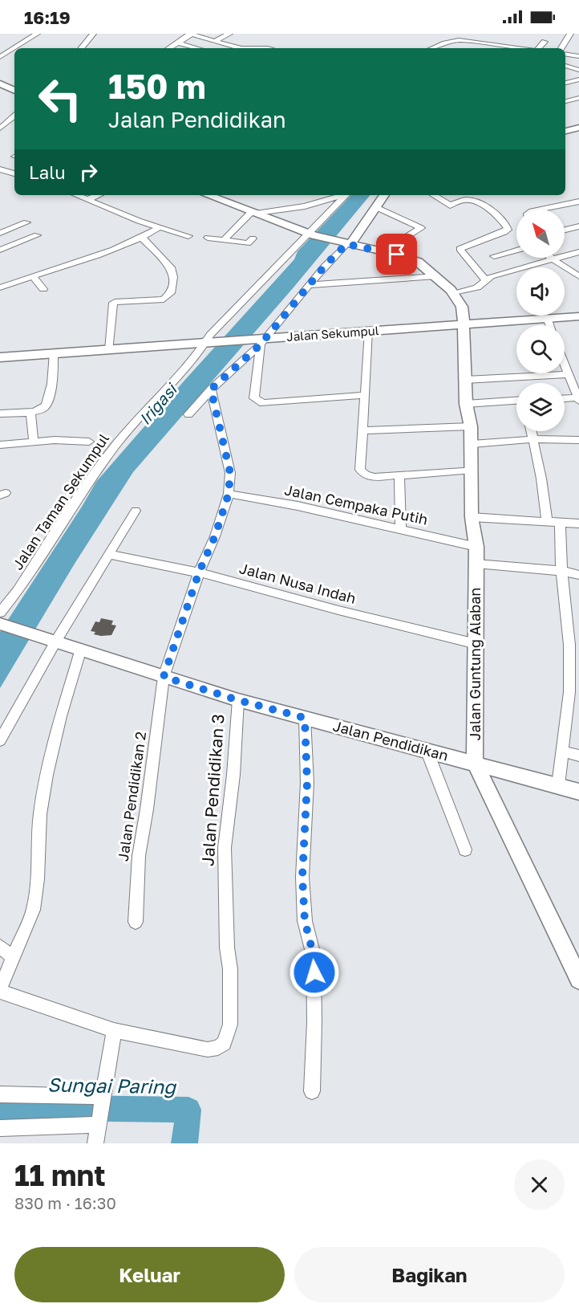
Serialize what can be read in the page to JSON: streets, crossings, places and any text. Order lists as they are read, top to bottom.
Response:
{
  "streets": {
    "street": [
      "Jalan Sekumpul",
      "Jalan Taman Sekumpul",
      "Jalan Cempaka Putih",
      "Jalan Nusa Indah",
      "Jalan Guntung Alaban",
      "Jalan Pendidikan",
      "Jalan Pendidikan 3",
      "Jalan Pendidikan 2"
    ]
  },
  "crossings": [
    ["Jalan Sekumpul", "Jalan Taman Sekumpul"],
    ["Jalan Sekumpul", "Jalan Guntung Alaban"],
    ["Jalan Taman Sekumpul", "Jalan Pendidikan"],
    ["Jalan Cempaka Putih", "Jalan Guntung Alaban"],
    ["Jalan Cempaka Putih", "Jalan Pendidikan 2"],
    ["Jalan Nusa Indah", "Jalan Guntung Alaban"],
    ["Jalan Nusa Indah", "Jalan Pendidikan 2"],
    ["Jalan Guntung Alaban", "Jalan Pendidikan"],
    ["Jalan Pendidikan", "Jalan Pendidikan 3"],
    ["Jalan Pendidikan", "Jalan Pendidikan 2"]
  ],
  "water": ["Irigasi", "Sungai Paring"],
  "north": "top left",
  "page": {
    "status": "16:19",
    "turn": ["150 m", "Jalan Pendidikan"],
    "then": "Lalu",
    "heading": ["11 mnt", "830 m · 16:30"],
    "buttons": ["Keluar", "Bagikan"]
  }
}
